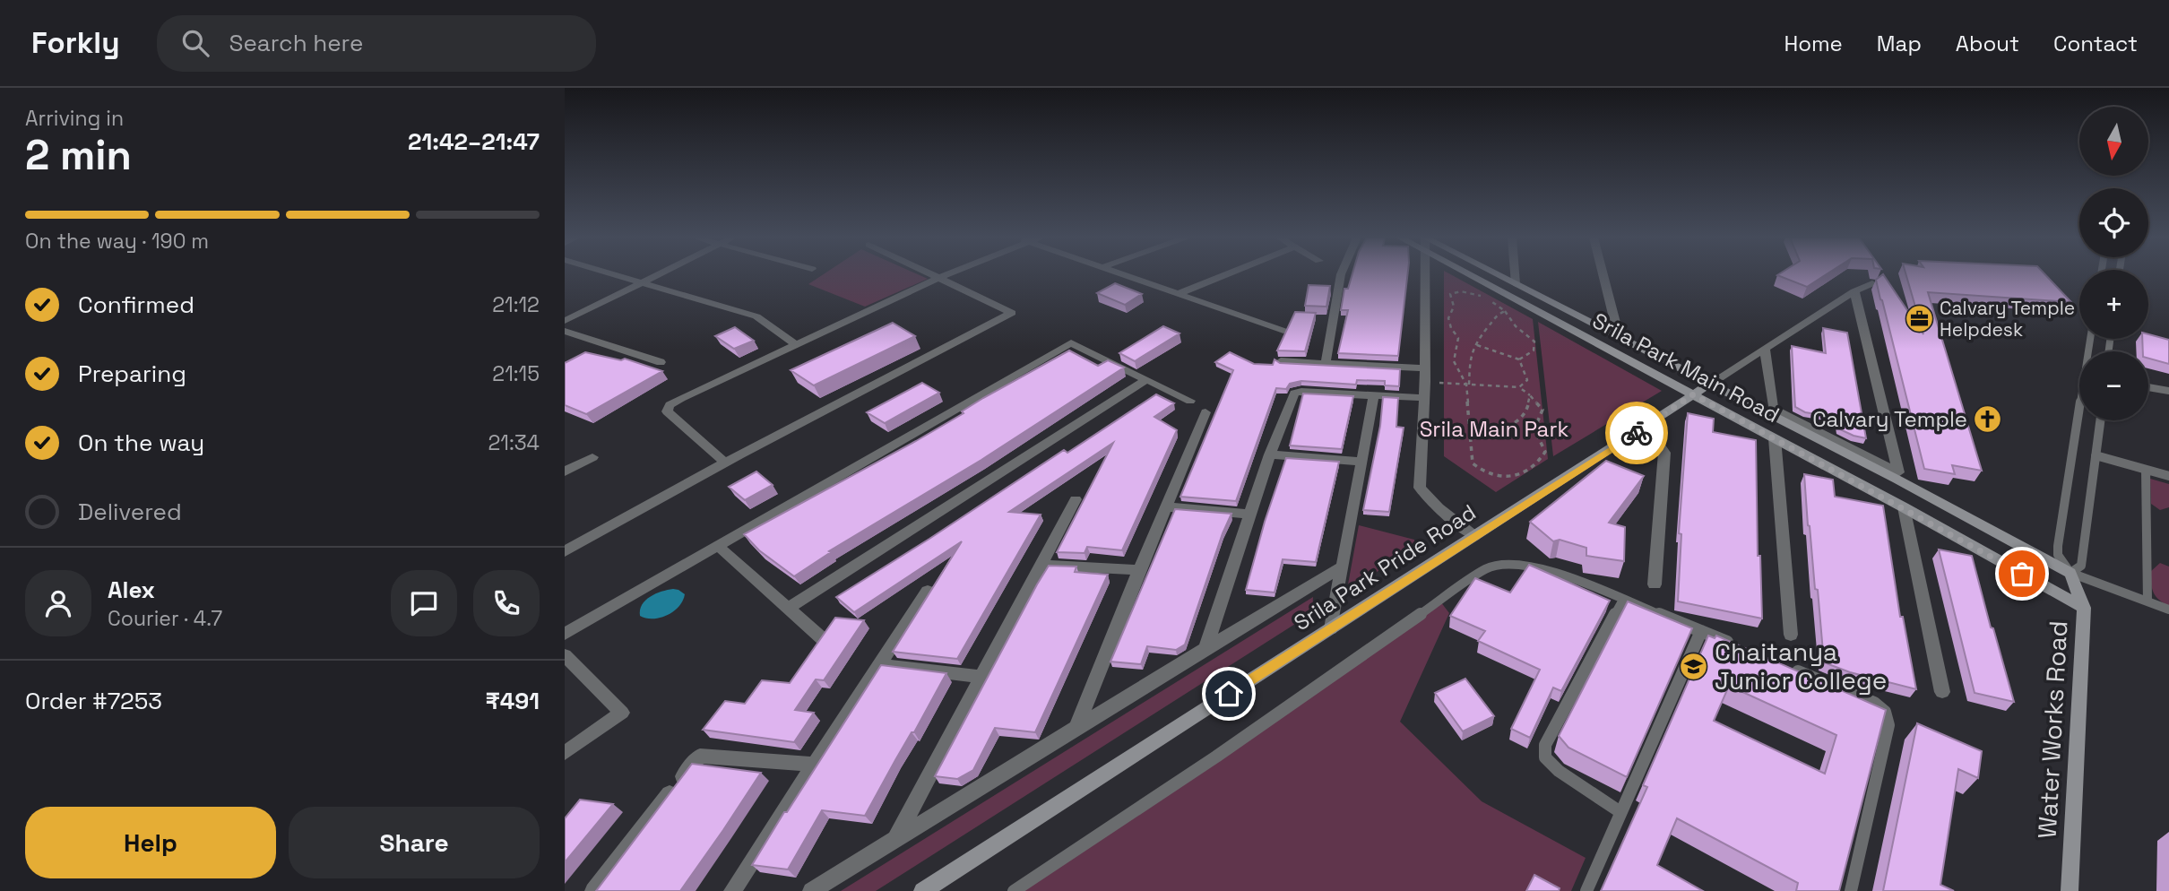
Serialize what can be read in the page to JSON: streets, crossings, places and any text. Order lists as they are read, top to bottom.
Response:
{
  "streets": {
    "street": ["Srila Park Main Road", "Srila Park Pride Road", "Water Works Road"]
  },
  "crossings": [
    ["Srila Park Main Road", "Srila Park Pride Road"],
    ["Srila Park Main Road", "Water Works Road"]
  ],
  "parks": ["Srila Main Park"],
  "places": {
    "office": ["Calvary Temple Helpdesk"],
    "church": ["Calvary Temple"],
    "school or university": ["Chaitanya Junior College"]
  },
  "north": "bottom",
  "page": {
    "header": "Forkly",
    "search": "Search here",
    "nav": [
      "Home",
      "Map",
      "About",
      "Contact"
    ],
    "heading": ["2 min", "Arriving in", "21:42–21:47"],
    "panel": [
      "Alex",
      "Courier · 4.7",
      "Order #7253",
      "₹491"
    ],
    "map_buttons": ["+", "−"],
    "bar": "On the way · 190 m",
    "list": [
      ["Confirmed", "21:12"],
      ["Preparing", "21:15"],
      ["On the way", "21:34"],
      "Delivered"
    ],
    "buttons": ["Help", "Share"]
  }
}
